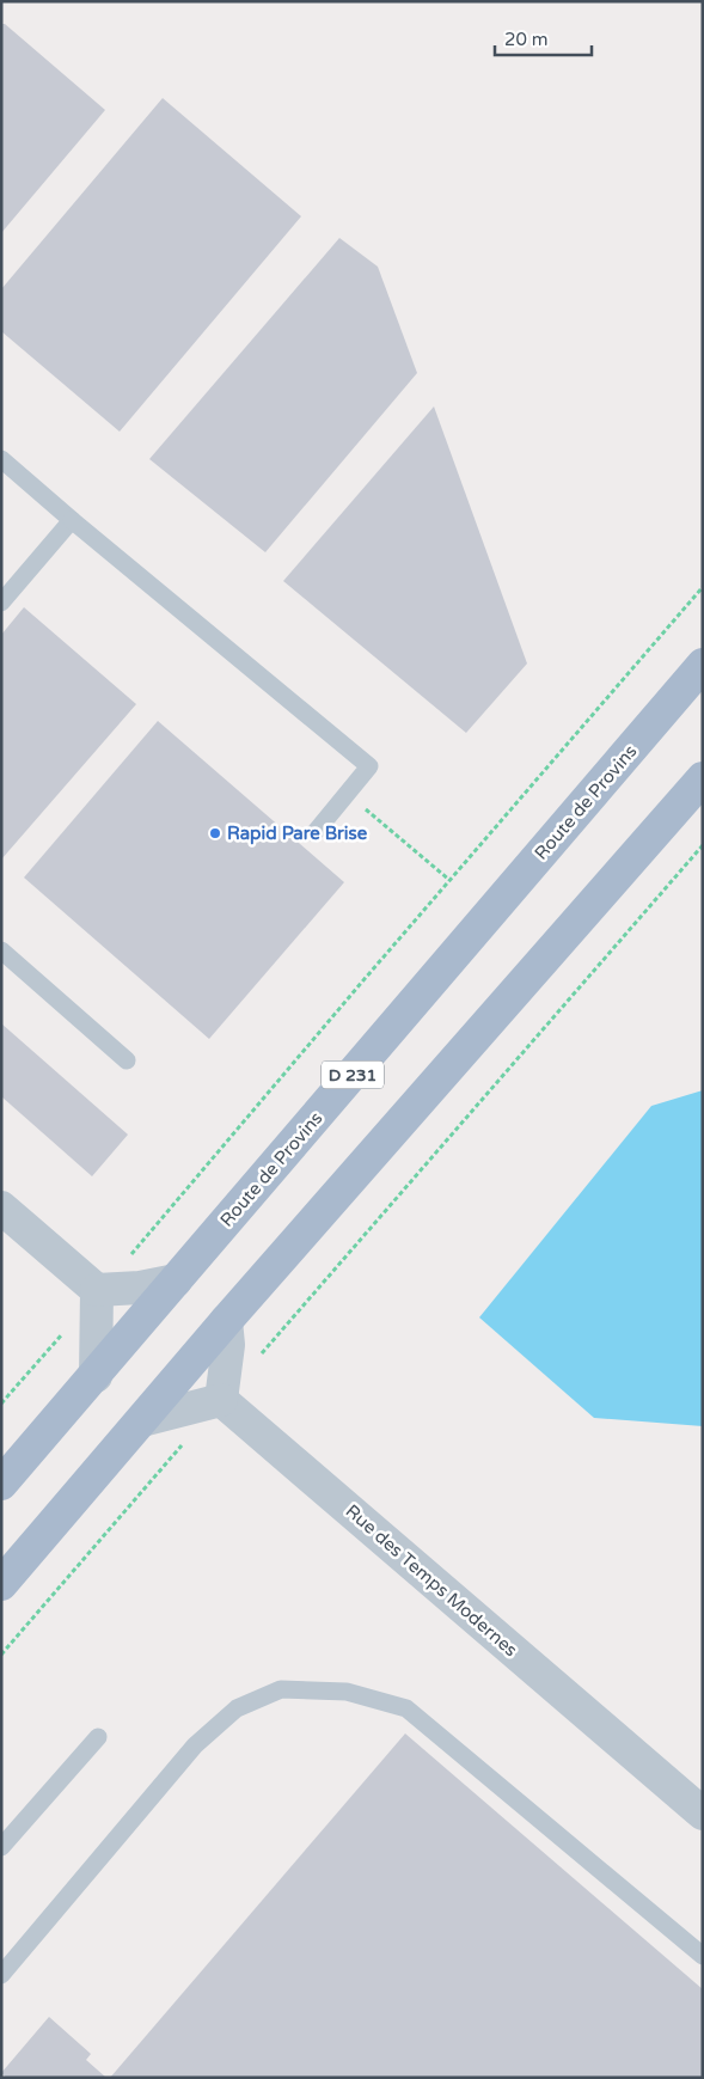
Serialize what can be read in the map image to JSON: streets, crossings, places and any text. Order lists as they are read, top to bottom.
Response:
{
  "streets": {
    "main road": ["Route de Provins", "D 231"],
    "street": ["Rue des Temps Modernes"]
  },
  "places": ["Rapid Pare Brise"],
  "scale_bar": "20 m"
}
